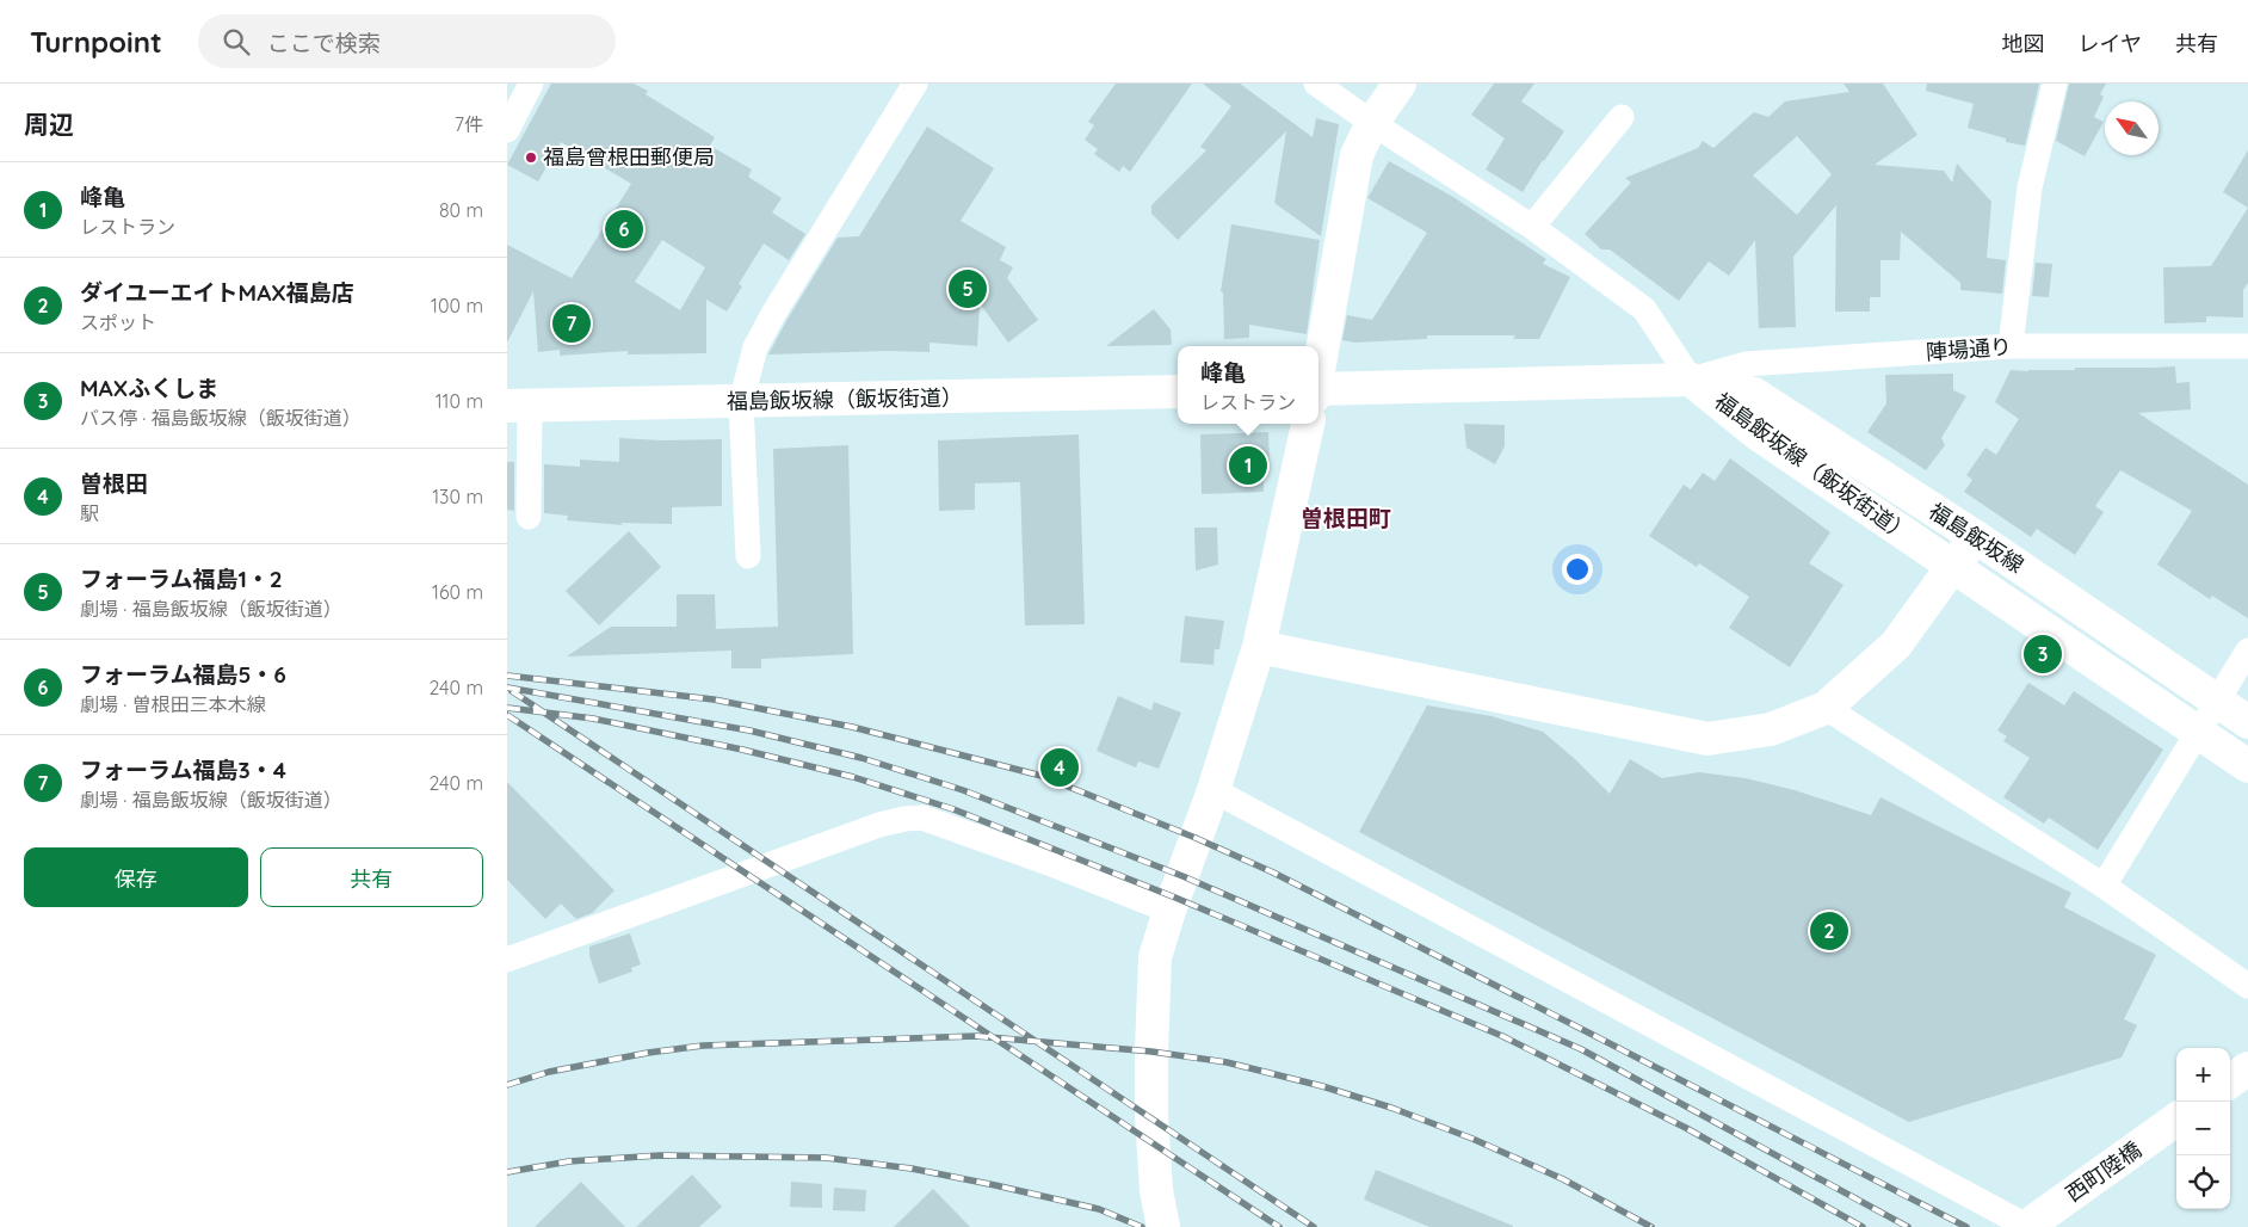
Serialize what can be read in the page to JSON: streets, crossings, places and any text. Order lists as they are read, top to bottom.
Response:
{
  "streets": {
    "main road": ["福島飯坂線（飯坂街道）", "福島飯坂線", "西町陸橋"],
    "street": ["陣場通り"]
  },
  "crossings": [
    ["陣場通り", "福島飯坂線（飯坂街道）"],
    ["陣場通り", "福島飯坂線"],
    ["福島飯坂線（飯坂街道）", "福島飯坂線"]
  ],
  "districts": ["曽根田町"],
  "places": ["福島曾根田郵便局"],
  "north": "top left",
  "page": {
    "header": "Turnpoint",
    "search": "ここで検索",
    "nav": ["地図", "レイヤ", "共有"],
    "heading": ["周辺", "7件"],
    "list": [
      {
        "mark": "1",
        "name": "峰亀",
        "note": "レストラン",
        "value": "80 m"
      },
      {
        "mark": "2",
        "name": "ダイユーエイトMAX福島店",
        "note": "スポット",
        "value": "100 m"
      },
      {
        "mark": "3",
        "name": "MAXふくしま",
        "note": "バス停 · 福島飯坂線（飯坂街道）",
        "value": "110 m"
      },
      {
        "mark": "4",
        "name": "曽根田",
        "note": "駅",
        "value": "130 m"
      },
      {
        "mark": "5",
        "name": "フォーラム福島1・2",
        "note": "劇場 · 福島飯坂線（飯坂街道）",
        "value": "160 m"
      },
      {
        "mark": "6",
        "name": "フォーラム福島5・6",
        "note": "劇場 · 曽根田三本木線",
        "value": "240 m"
      },
      {
        "mark": "7",
        "name": "フォーラム福島3・4",
        "note": "劇場 · 福島飯坂線（飯坂街道）",
        "value": "240 m"
      }
    ],
    "pins": [
      "6",
      "5",
      "7",
      "1",
      "3",
      "4",
      "2"
    ],
    "popup": ["峰亀", "レストラン"],
    "buttons": ["保存", "共有"],
    "map_buttons": ["+", "−"]
  }
}
